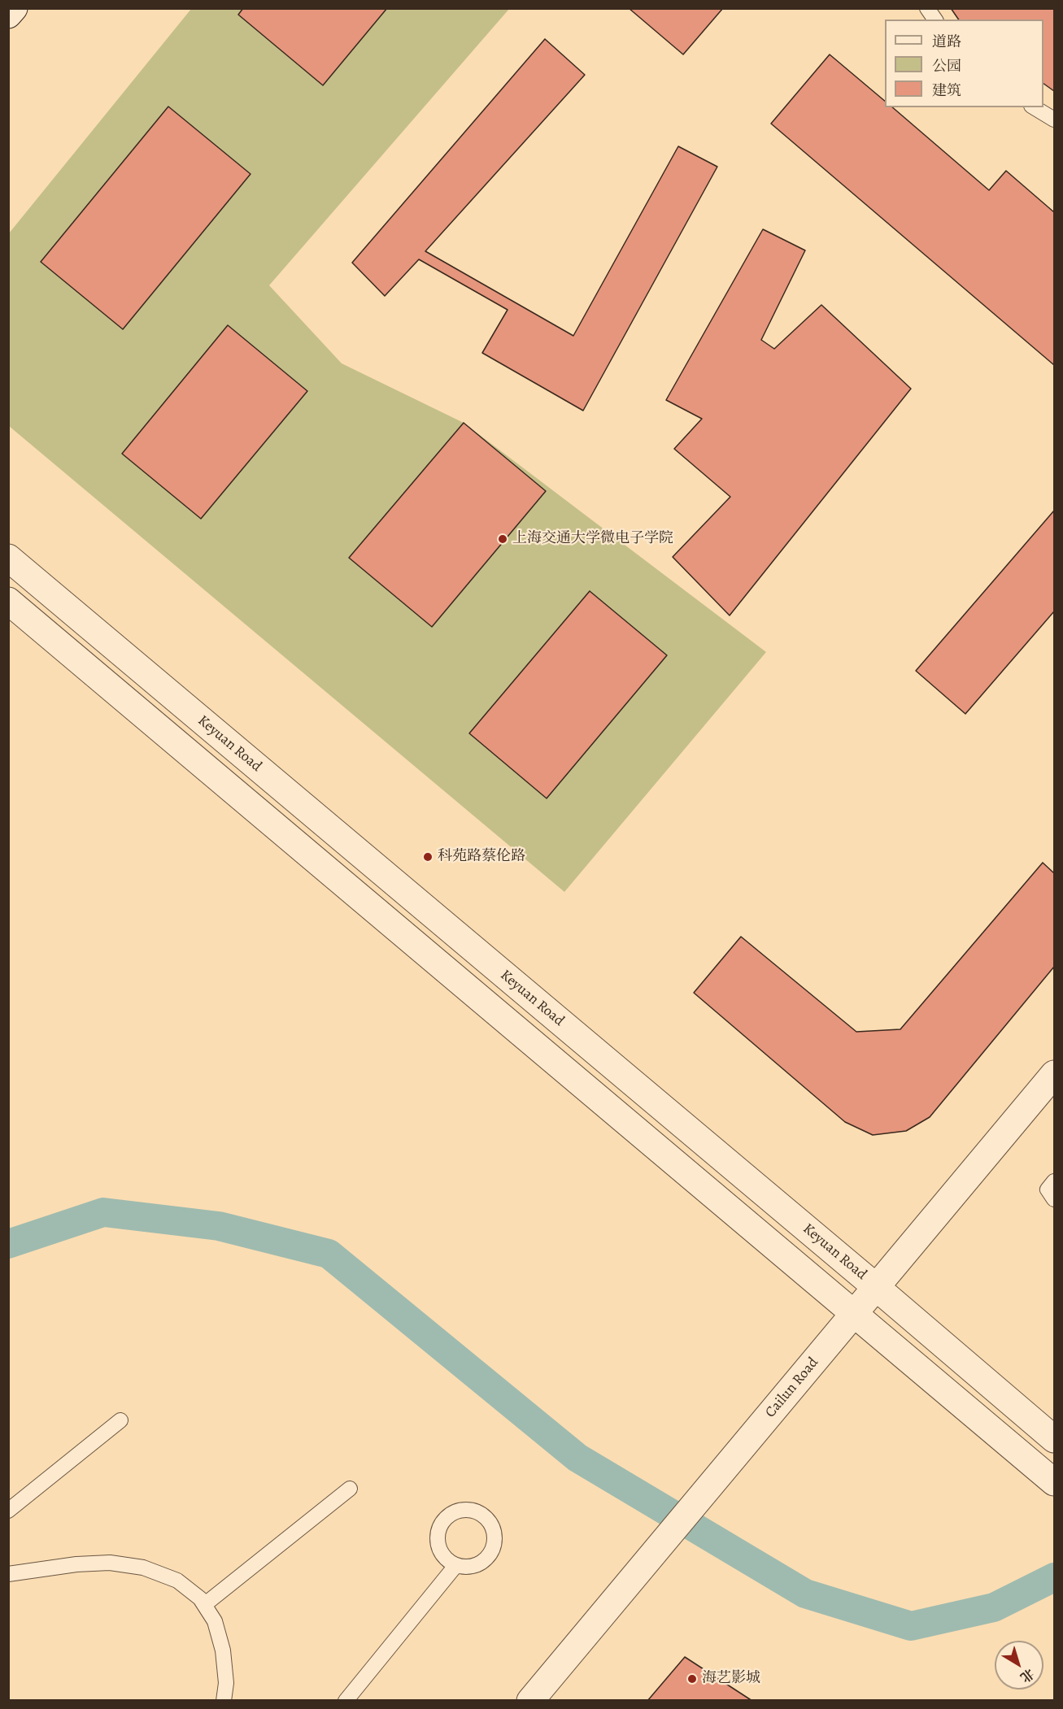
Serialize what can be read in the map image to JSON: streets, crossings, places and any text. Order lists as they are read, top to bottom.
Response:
{
  "streets": {
    "street": ["Keyuan Road", "Cailun Road"]
  },
  "crossings": [
    ["Keyuan Road", "Cailun Road"]
  ],
  "places": ["上海交通大学微电子学院", "科苑路蔡伦路", "海艺影城"],
  "legend": ["道路", "公园", "建筑"],
  "north": "bottom right"
}
